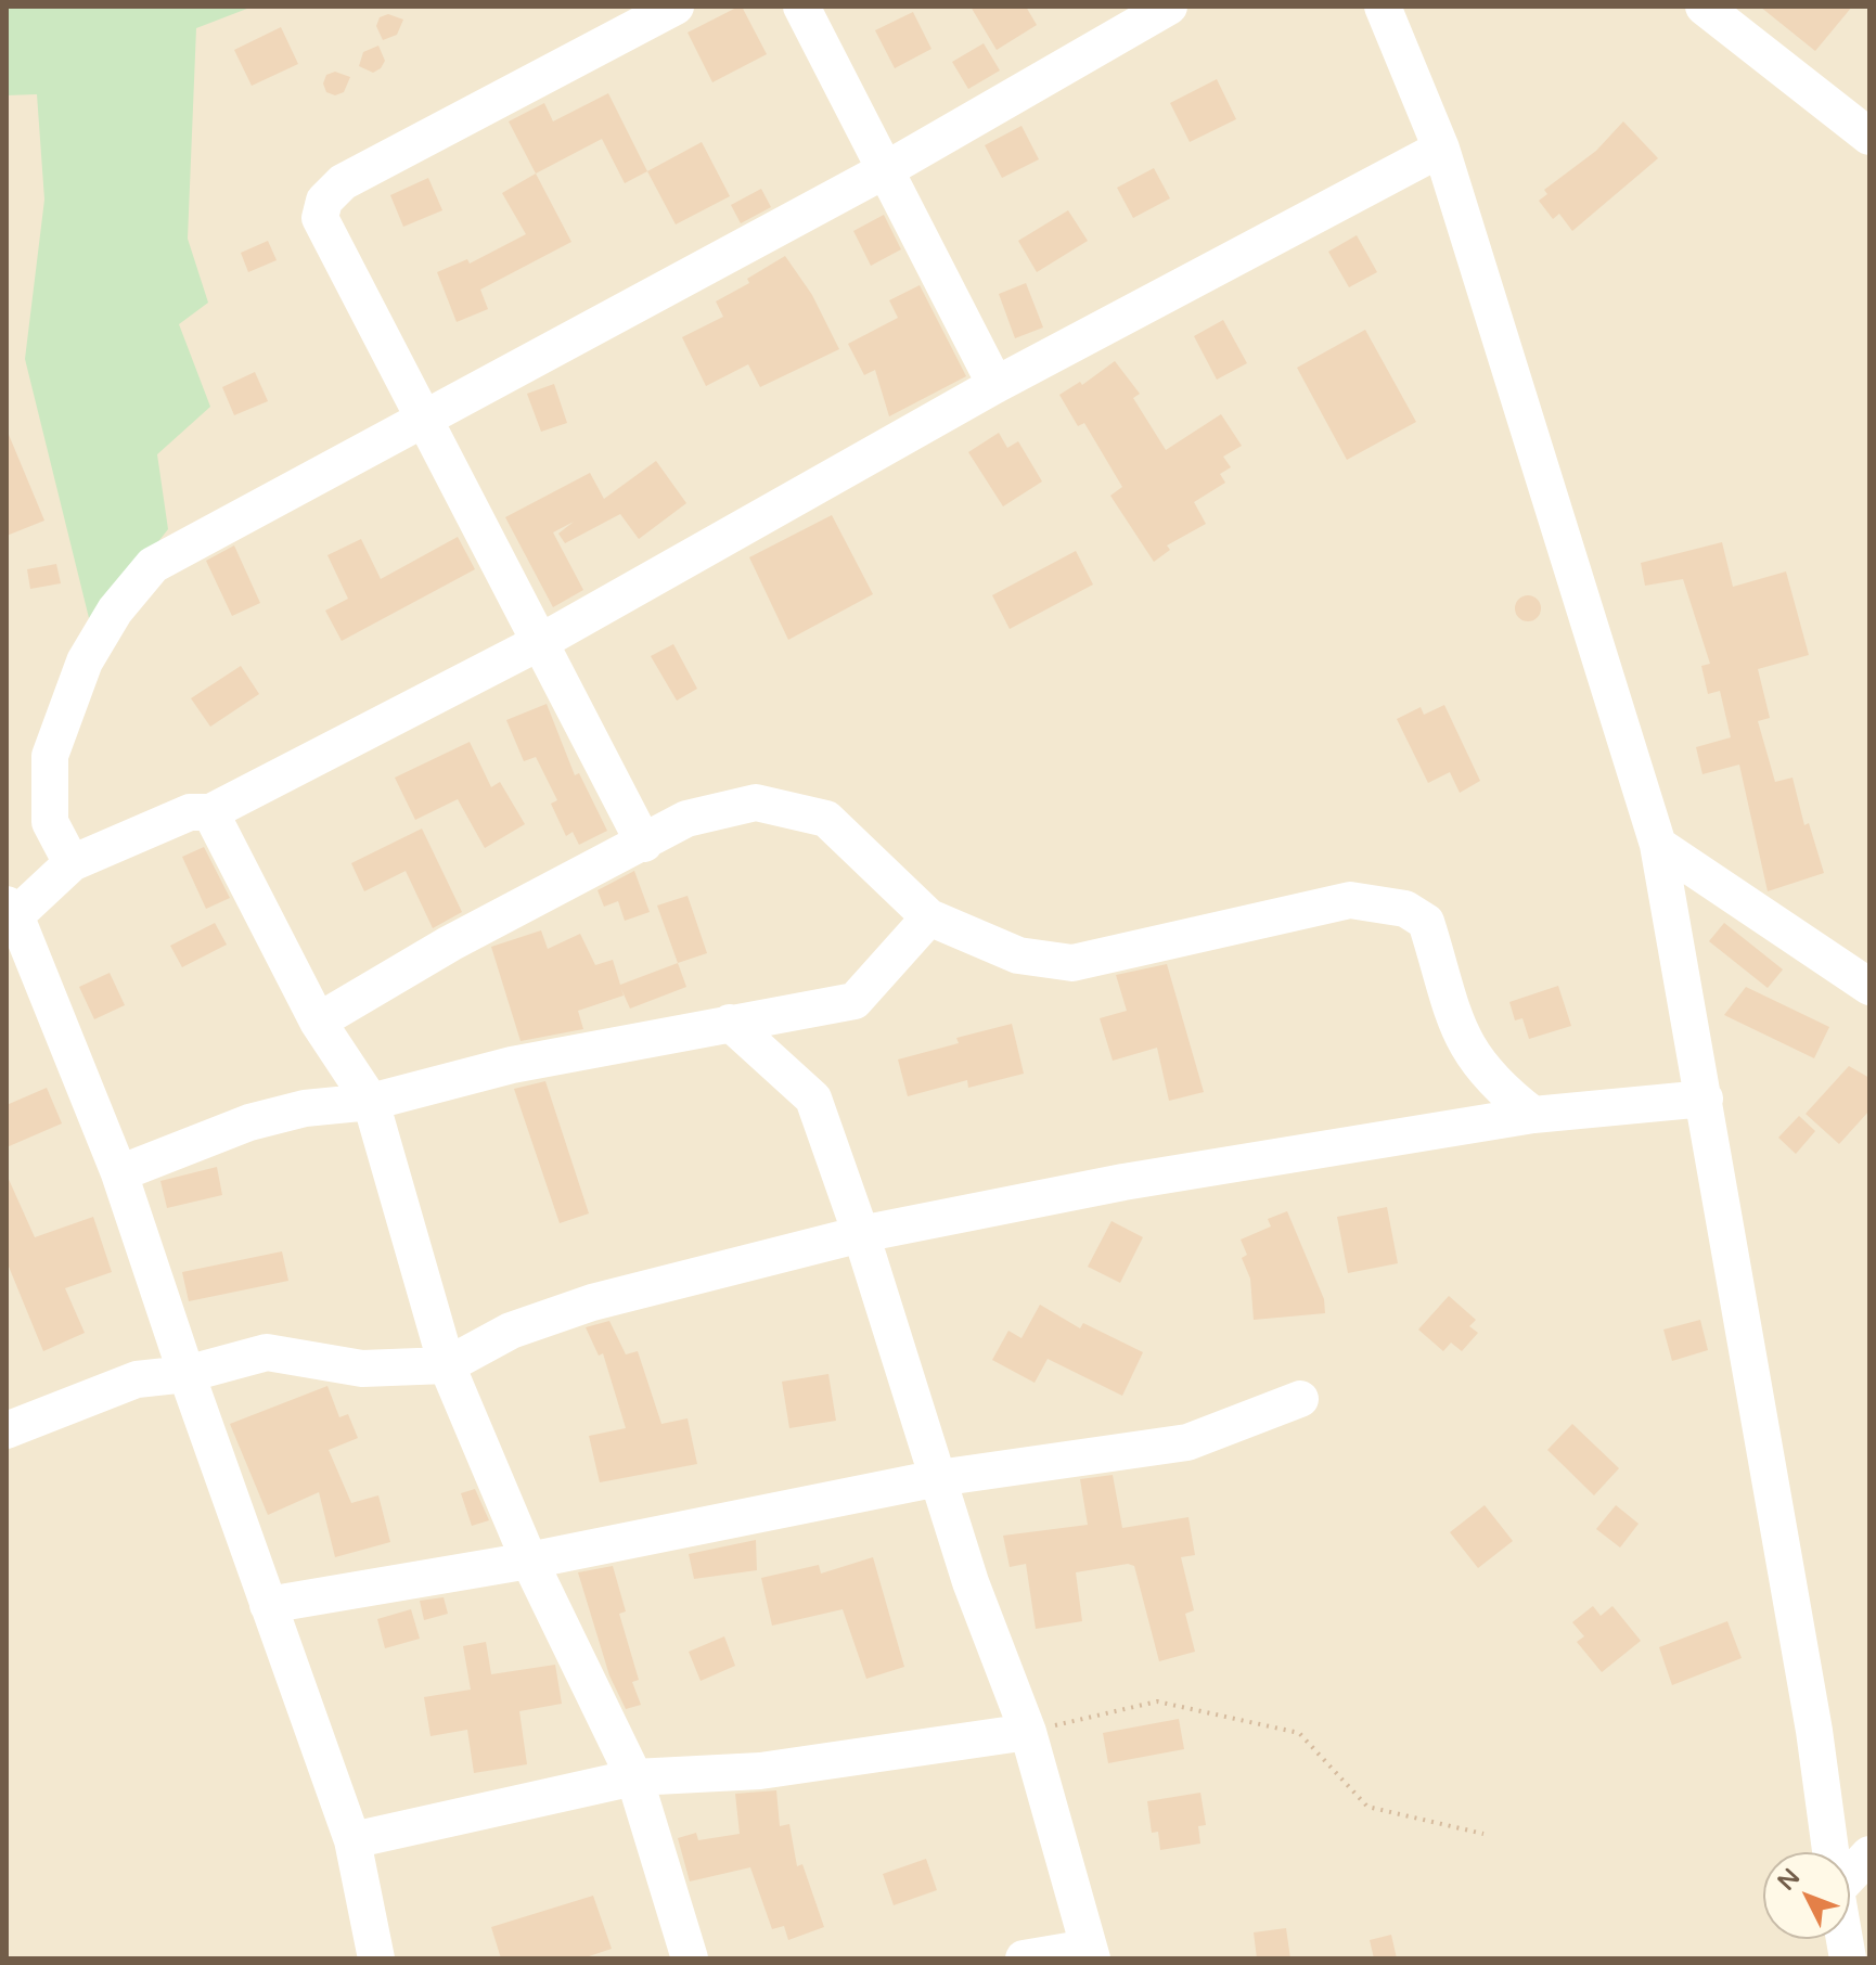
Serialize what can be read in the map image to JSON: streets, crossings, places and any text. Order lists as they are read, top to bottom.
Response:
{
  "north": "top left"
}
